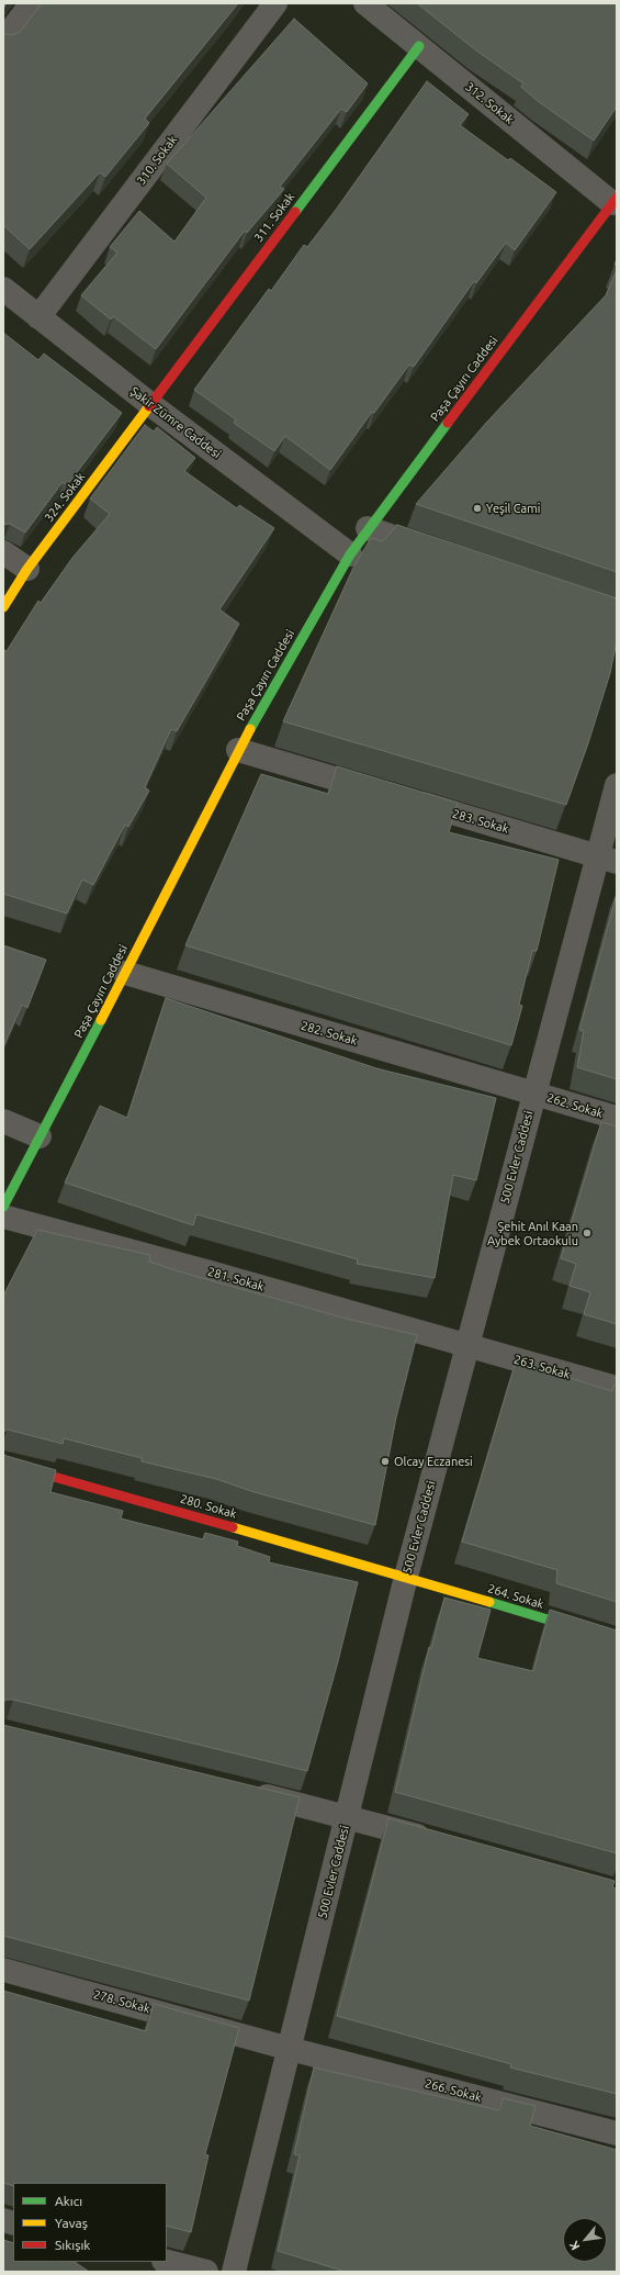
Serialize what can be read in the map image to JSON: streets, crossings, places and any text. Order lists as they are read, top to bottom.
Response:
{
  "streets": {
    "street": [
      "312. Sokak",
      "310. Sokak",
      "311. Sokak",
      "Paşa Çayırı Caddesi",
      "Şakir Zümre Caddesi",
      "324. Sokak",
      "283. Sokak",
      "282. Sokak",
      "262. Sokak",
      "500 Evler Caddesi",
      "281. Sokak",
      "263. Sokak",
      "280. Sokak",
      "264. Sokak",
      "278. Sokak",
      "266. Sokak"
    ]
  },
  "crossings": [
    ["312. Sokak", "311. Sokak"],
    ["312. Sokak", "Paşa Çayırı Caddesi"],
    ["310. Sokak", "Şakir Zümre Caddesi"],
    ["311. Sokak", "Şakir Zümre Caddesi"],
    ["311. Sokak", "324. Sokak"],
    ["Paşa Çayırı Caddesi", "Şakir Zümre Caddesi"],
    ["Paşa Çayırı Caddesi", "283. Sokak"],
    ["Paşa Çayırı Caddesi", "282. Sokak"],
    ["Şakir Zümre Caddesi", "324. Sokak"],
    ["283. Sokak", "500 Evler Caddesi"],
    ["282. Sokak", "262. Sokak"],
    ["282. Sokak", "500 Evler Caddesi"],
    ["262. Sokak", "500 Evler Caddesi"],
    ["500 Evler Caddesi", "281. Sokak"],
    ["500 Evler Caddesi", "263. Sokak"],
    ["500 Evler Caddesi", "280. Sokak"],
    ["500 Evler Caddesi", "264. Sokak"],
    ["500 Evler Caddesi", "278. Sokak"],
    ["500 Evler Caddesi", "266. Sokak"],
    ["281. Sokak", "263. Sokak"],
    ["280. Sokak", "264. Sokak"],
    ["278. Sokak", "266. Sokak"]
  ],
  "places": ["Yeşil Cami", "Şehit Anıl Kaan Aybek Ortaokulu", "Olcay Eczanesi"],
  "legend": ["Akıcı", "Yavaş", "Sıkışık"],
  "north": "bottom left"
}
